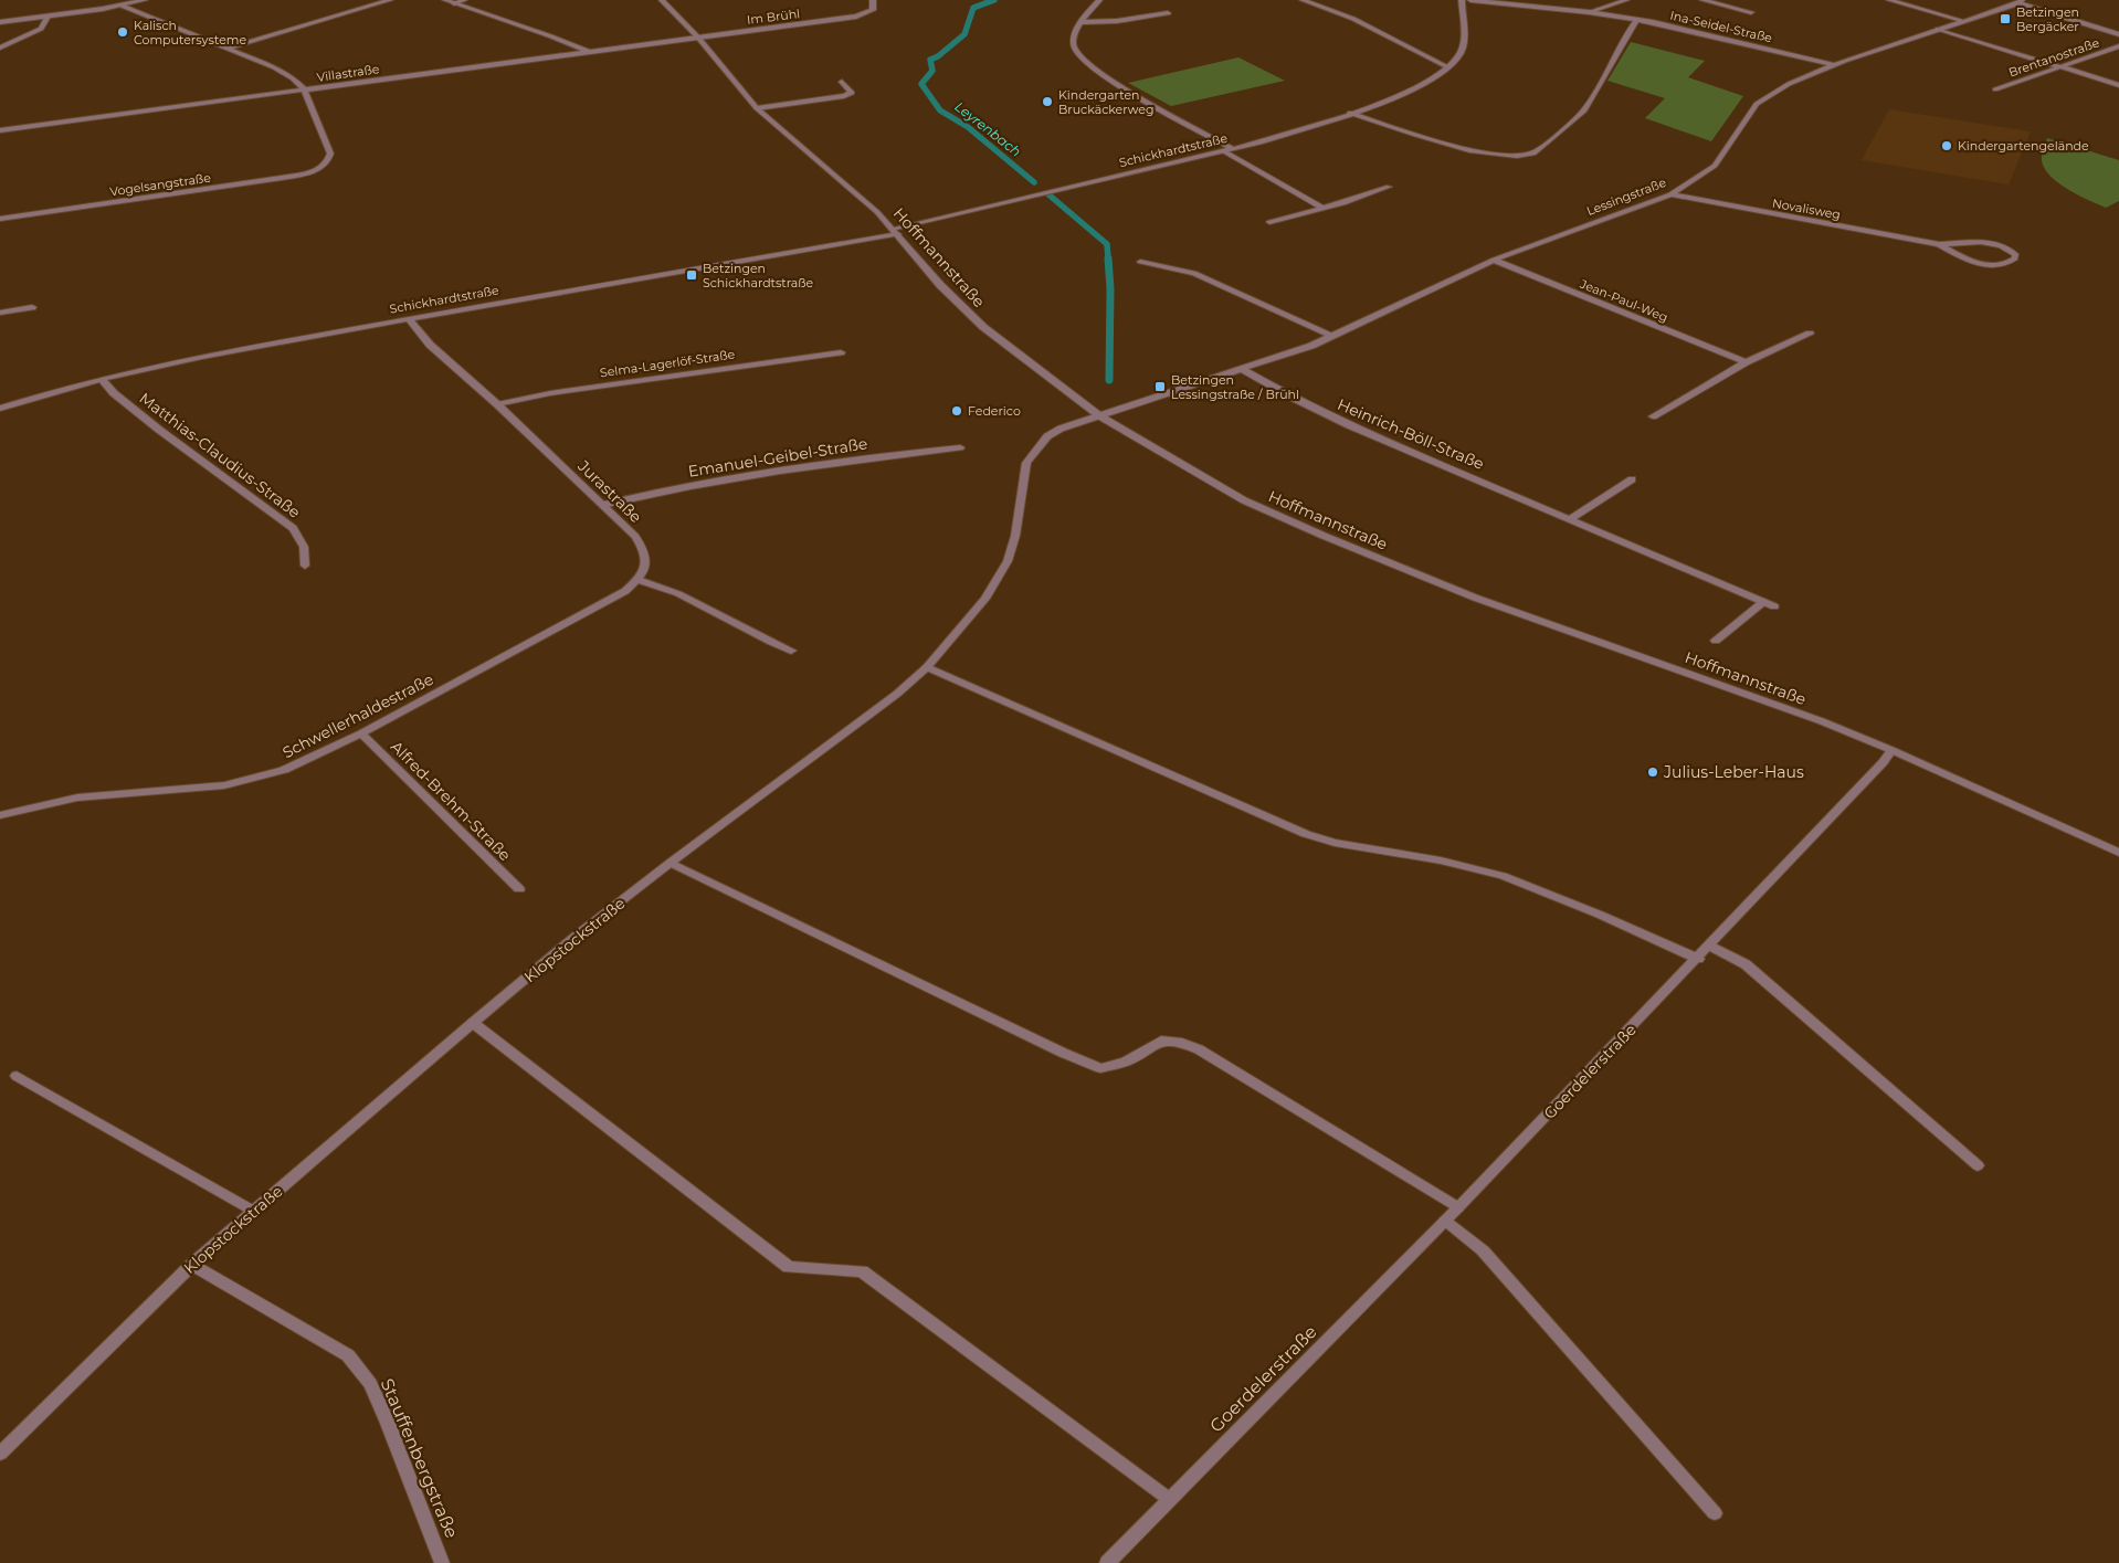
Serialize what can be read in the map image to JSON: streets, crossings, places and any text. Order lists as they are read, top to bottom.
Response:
{
  "streets": {
    "street": [
      "Im Brühl",
      "Ina-Seidel-Straße",
      "Brentanostraße",
      "Villastraße",
      "Schickhardtstraße",
      "Vogelsangstraße",
      "Lessingstraße",
      "Novalisweg",
      "Hoffmannstraße",
      "Jean-Paul-Weg",
      "Selma-Lagerlöf-Straße",
      "Heinrich-Böll-Straße",
      "Matthias-Claudius-Straße",
      "Emanuel-Geibel-Straße",
      "Jurastraße",
      "Schwellerhaldestraße",
      "Alfred-Brehm-Straße",
      "Klopstockstraße",
      "Goerdelerstraße",
      "Stauffenbergstraße"
    ]
  },
  "crossings": [
    ["Im Brühl", "Villastraße"],
    ["Im Brühl", "Hoffmannstraße"],
    ["Ina-Seidel-Straße", "Lessingstraße"],
    ["Brentanostraße", "Lessingstraße"],
    ["Villastraße", "Vogelsangstraße"],
    ["Villastraße", "Hoffmannstraße"],
    ["Schickhardtstraße", "Hoffmannstraße"],
    ["Schickhardtstraße", "Matthias-Claudius-Straße"],
    ["Schickhardtstraße", "Jurastraße"],
    ["Lessingstraße", "Novalisweg"],
    ["Lessingstraße", "Hoffmannstraße"],
    ["Lessingstraße", "Jean-Paul-Weg"],
    ["Lessingstraße", "Heinrich-Böll-Straße"],
    ["Lessingstraße", "Klopstockstraße"],
    ["Hoffmannstraße", "Klopstockstraße"],
    ["Hoffmannstraße", "Goerdelerstraße"],
    ["Selma-Lagerlöf-Straße", "Jurastraße"],
    ["Emanuel-Geibel-Straße", "Jurastraße"],
    ["Jurastraße", "Schwellerhaldestraße"],
    ["Schwellerhaldestraße", "Alfred-Brehm-Straße"],
    ["Klopstockstraße", "Stauffenbergstraße"]
  ],
  "water": ["Leyrenbach"],
  "places": {
    "transit": ["Betzingen Bergäcker", "Betzingen Schickhardtstraße", "Betzingen Lessingstraße / Brühl"],
    "other": [
      "Kalisch Computersysteme",
      "Kindergarten Bruckäckerweg",
      "Kindergartengelände",
      "Federico",
      "Julius-Leber-Haus"
    ]
  }
}
